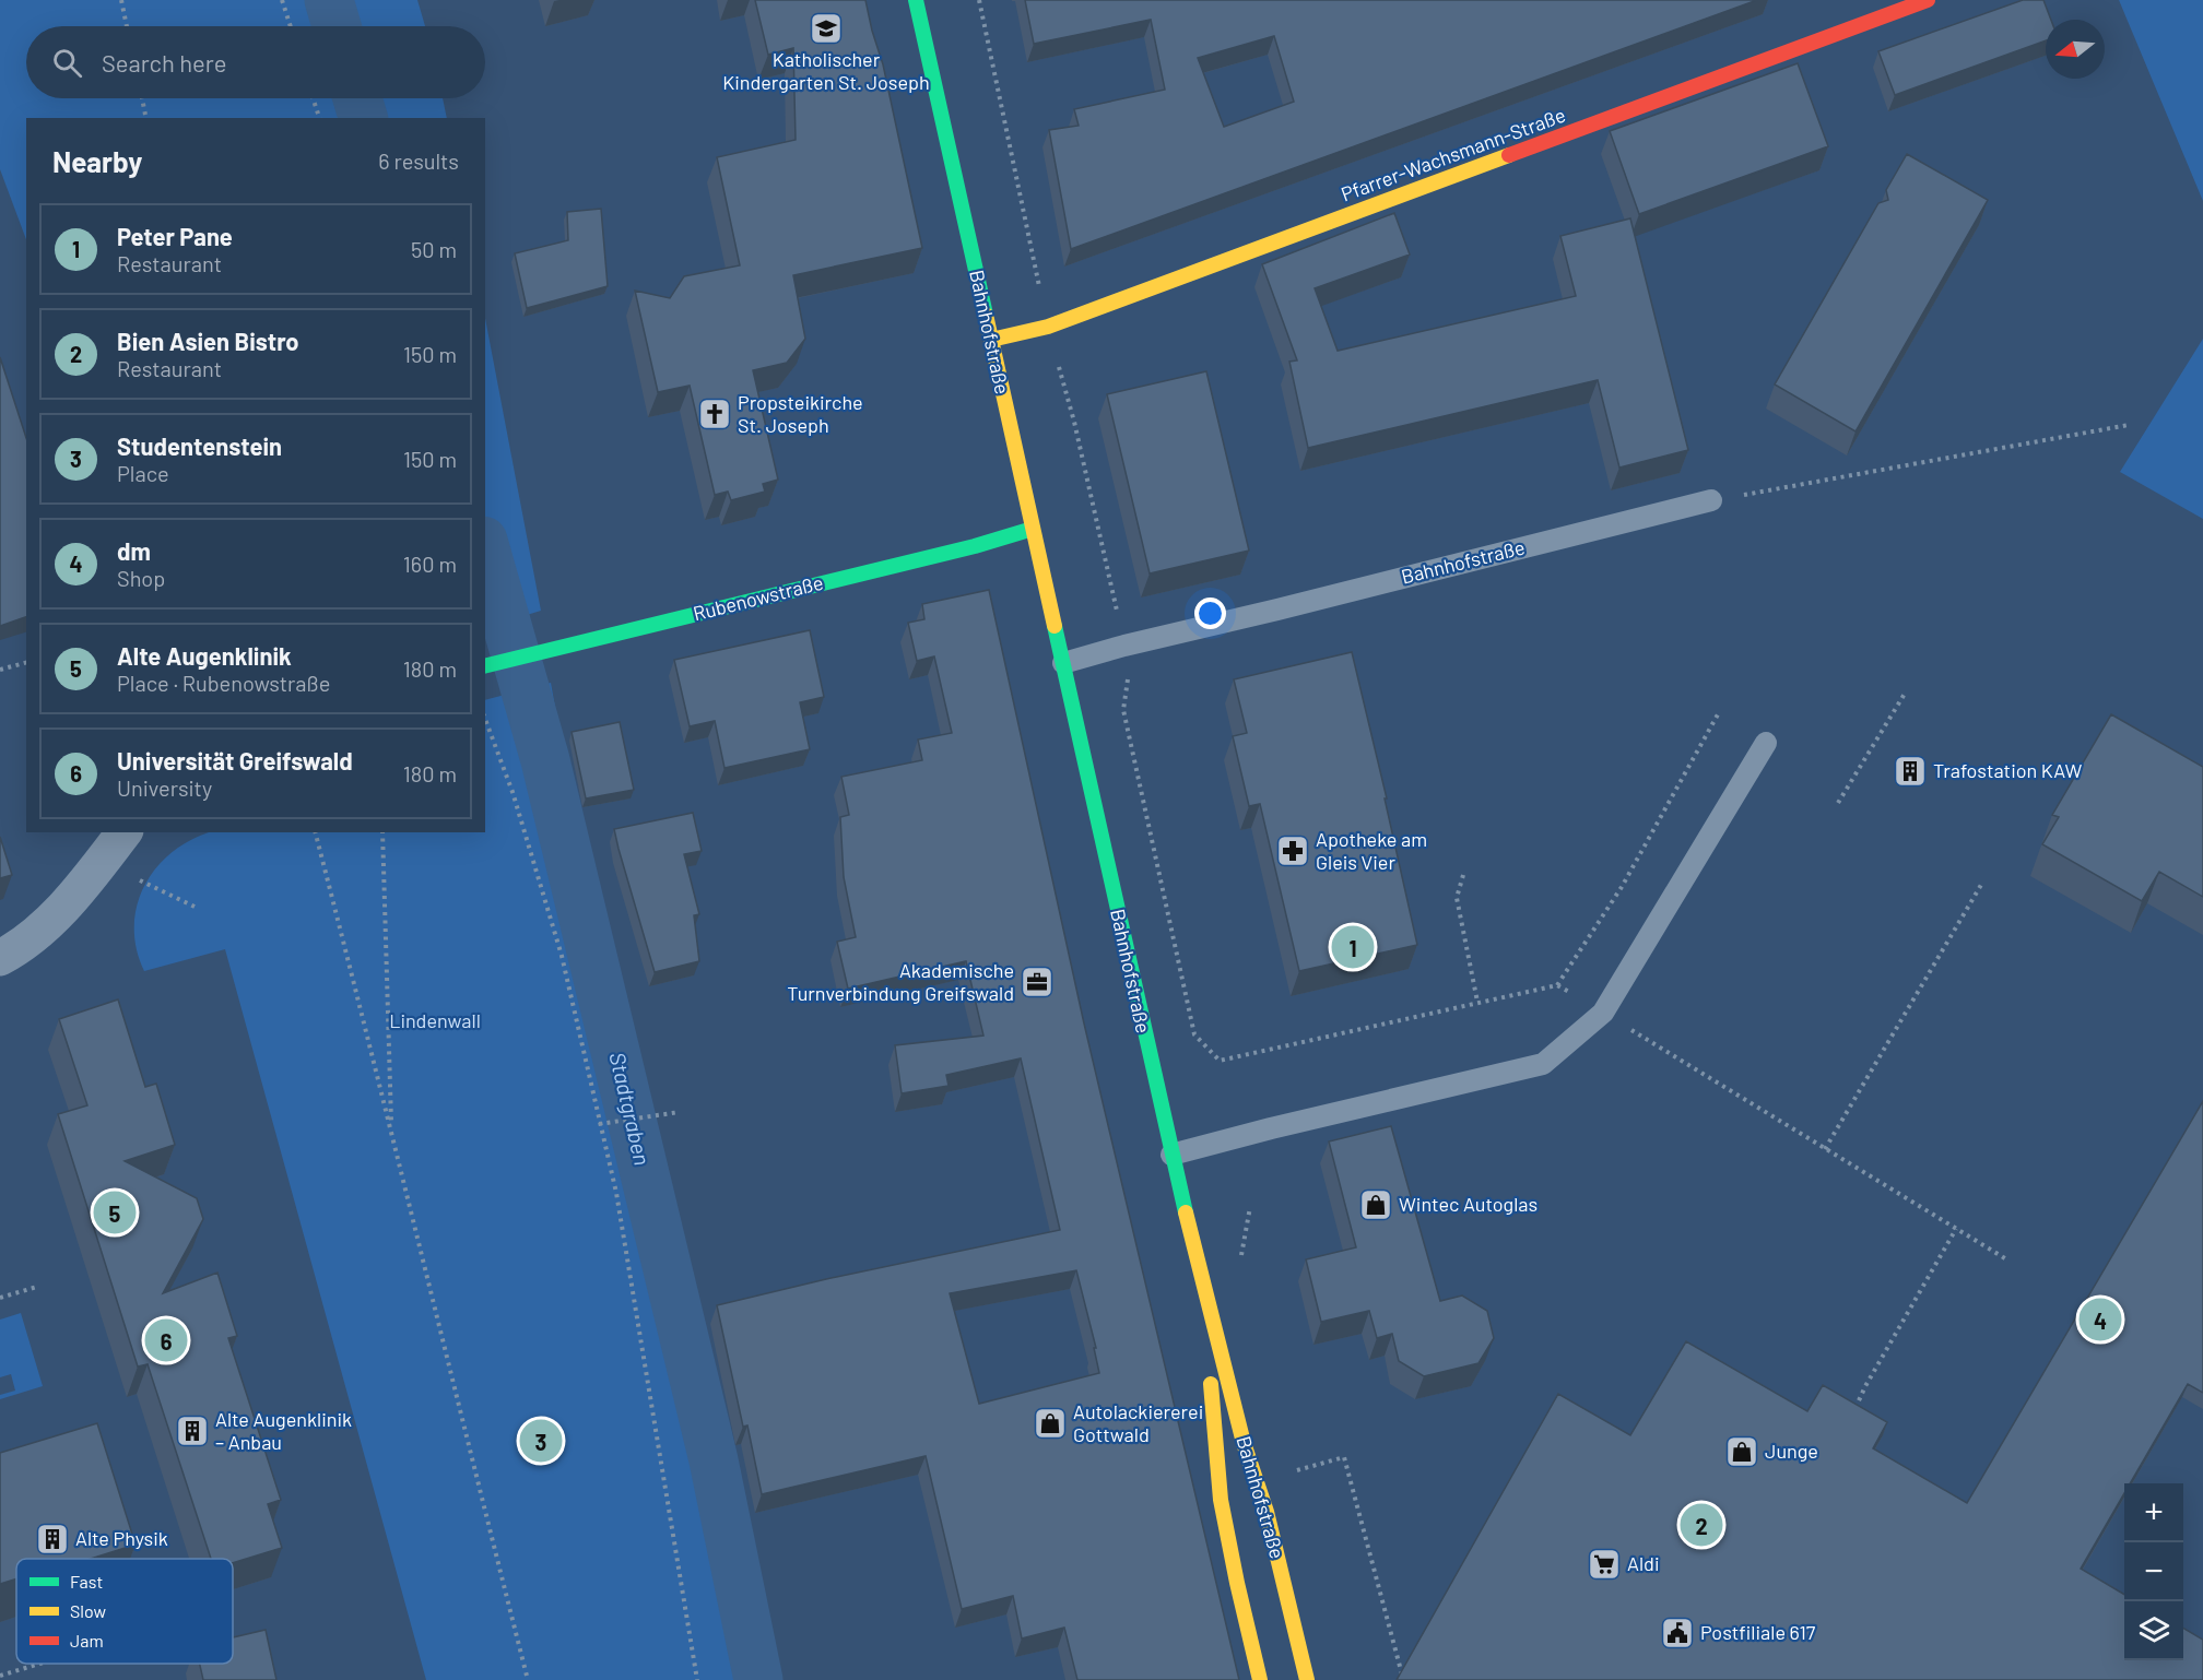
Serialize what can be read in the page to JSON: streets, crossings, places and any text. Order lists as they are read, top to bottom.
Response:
{
  "streets": {
    "street": ["Pfarrer-Wachsmann-Straße", "Bahnhofstraße", "Rubenowstraße"]
  },
  "crossings": [
    ["Pfarrer-Wachsmann-Straße", "Bahnhofstraße"],
    ["Bahnhofstraße", "Rubenowstraße"]
  ],
  "water": ["Stadtgraben"],
  "parks": ["Lindenwall"],
  "places": {
    "school or university": ["Katholischer Kindergarten St. Joseph"],
    "church": ["Propsteikirche St. Joseph"],
    "building": ["Trafostation KAW", "Alte Augenklinik – Anbau", "Alte Physik"],
    "pharmacy": ["Apotheke am Gleis Vier"],
    "office": ["Akademische Turnverbindung Greifswald"],
    "shop": ["Wintec Autoglas", "Autolackiererei Gottwald", "Junge"],
    "supermarket": ["Aldi"],
    "public building": ["Postfiliale 617"]
  },
  "legend": ["Fast", "Slow", "Jam"],
  "north": "left",
  "page": {
    "search": "Search here",
    "heading": ["Nearby", "6 results"],
    "list": [
      {
        "mark": "1",
        "name": "Peter Pane",
        "note": "Restaurant",
        "value": "50 m"
      },
      {
        "mark": "2",
        "name": "Bien Asien Bistro",
        "note": "Restaurant",
        "value": "150 m"
      },
      {
        "mark": "3",
        "name": "Studentenstein",
        "note": "Place",
        "value": "150 m"
      },
      {
        "mark": "4",
        "name": "dm",
        "note": "Shop",
        "value": "160 m"
      },
      {
        "mark": "5",
        "name": "Alte Augenklinik",
        "note": "Place · Rubenowstraße",
        "value": "180 m"
      },
      {
        "mark": "6",
        "name": "Universität Greifswald",
        "note": "University",
        "value": "180 m"
      }
    ],
    "pins": [
      "1",
      "5",
      "4",
      "6",
      "3",
      "2"
    ],
    "map_buttons": ["+", "−"]
  }
}
